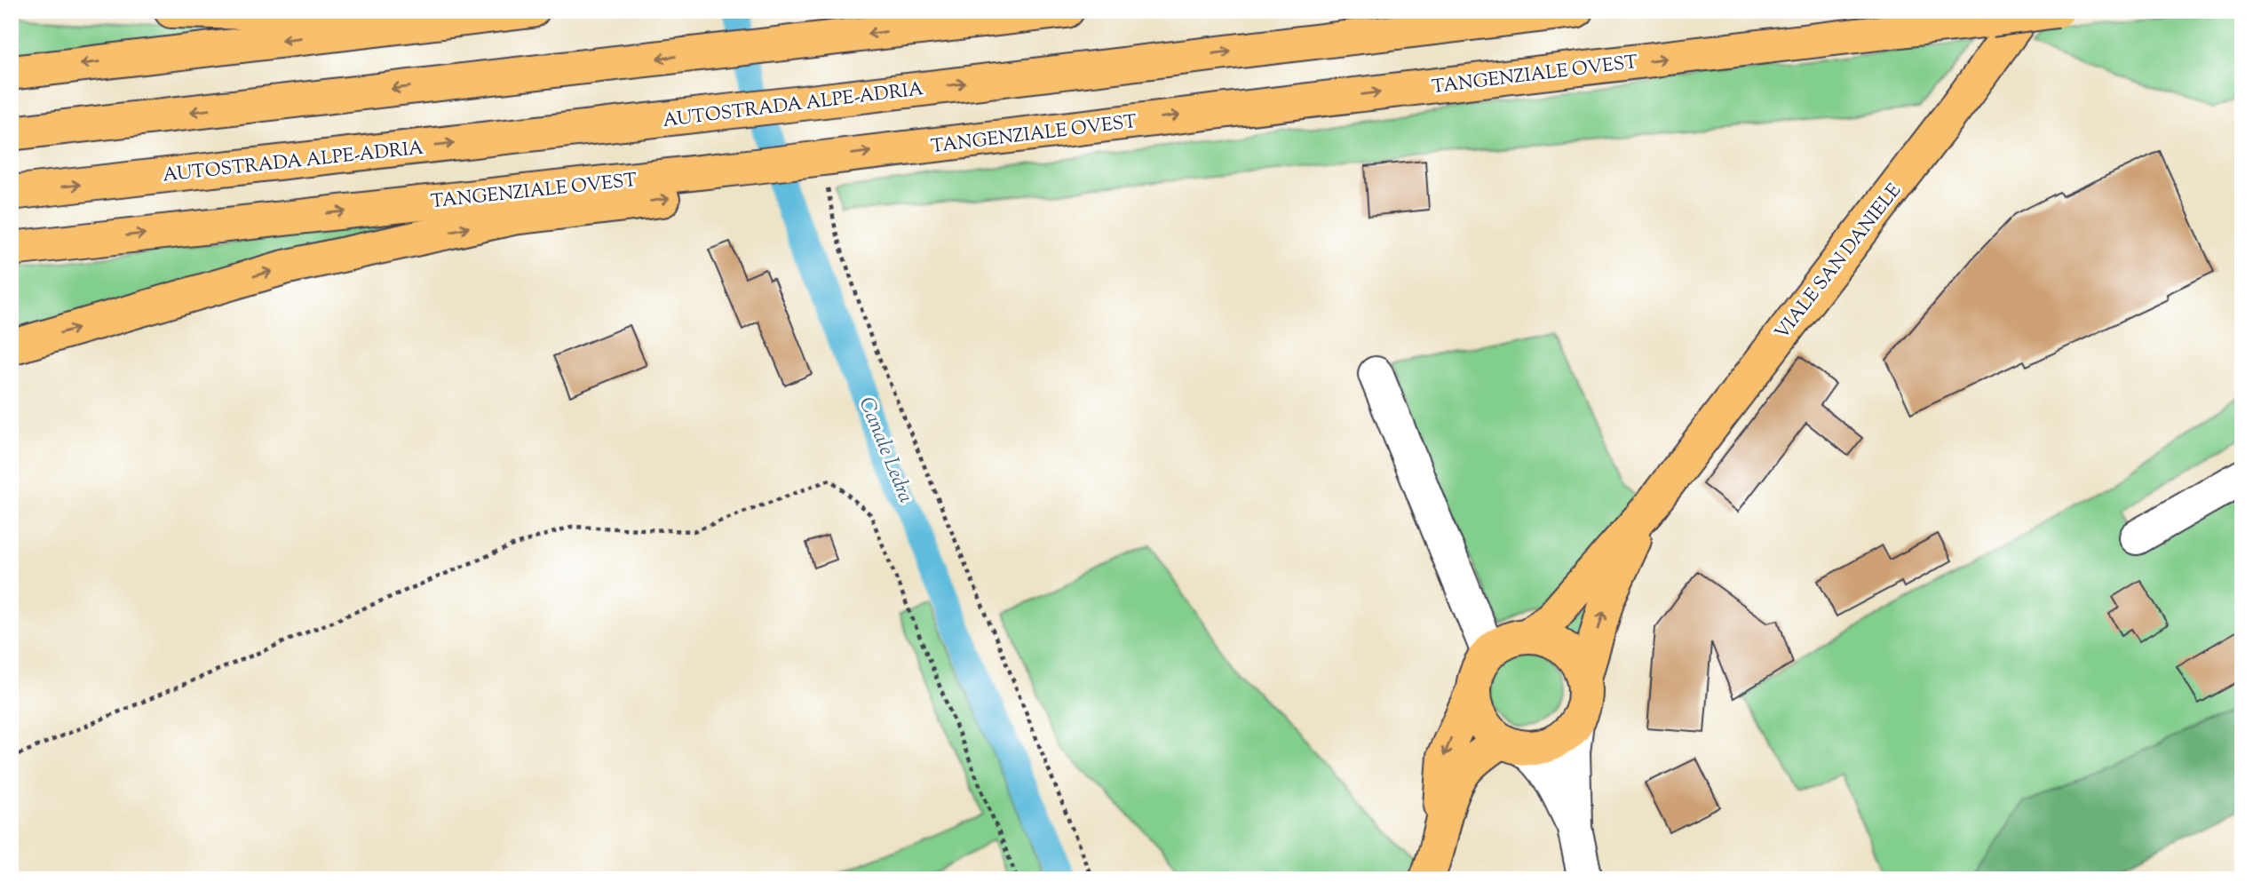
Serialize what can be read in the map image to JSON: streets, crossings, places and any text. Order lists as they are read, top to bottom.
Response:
{
  "streets": {
    "main road": ["TANGENZIALE OVEST", "AUTOSTRADA ALPE-ADRIA", "VIALE SAN DANIELE"]
  },
  "water": ["Canale Ledra"]
}
